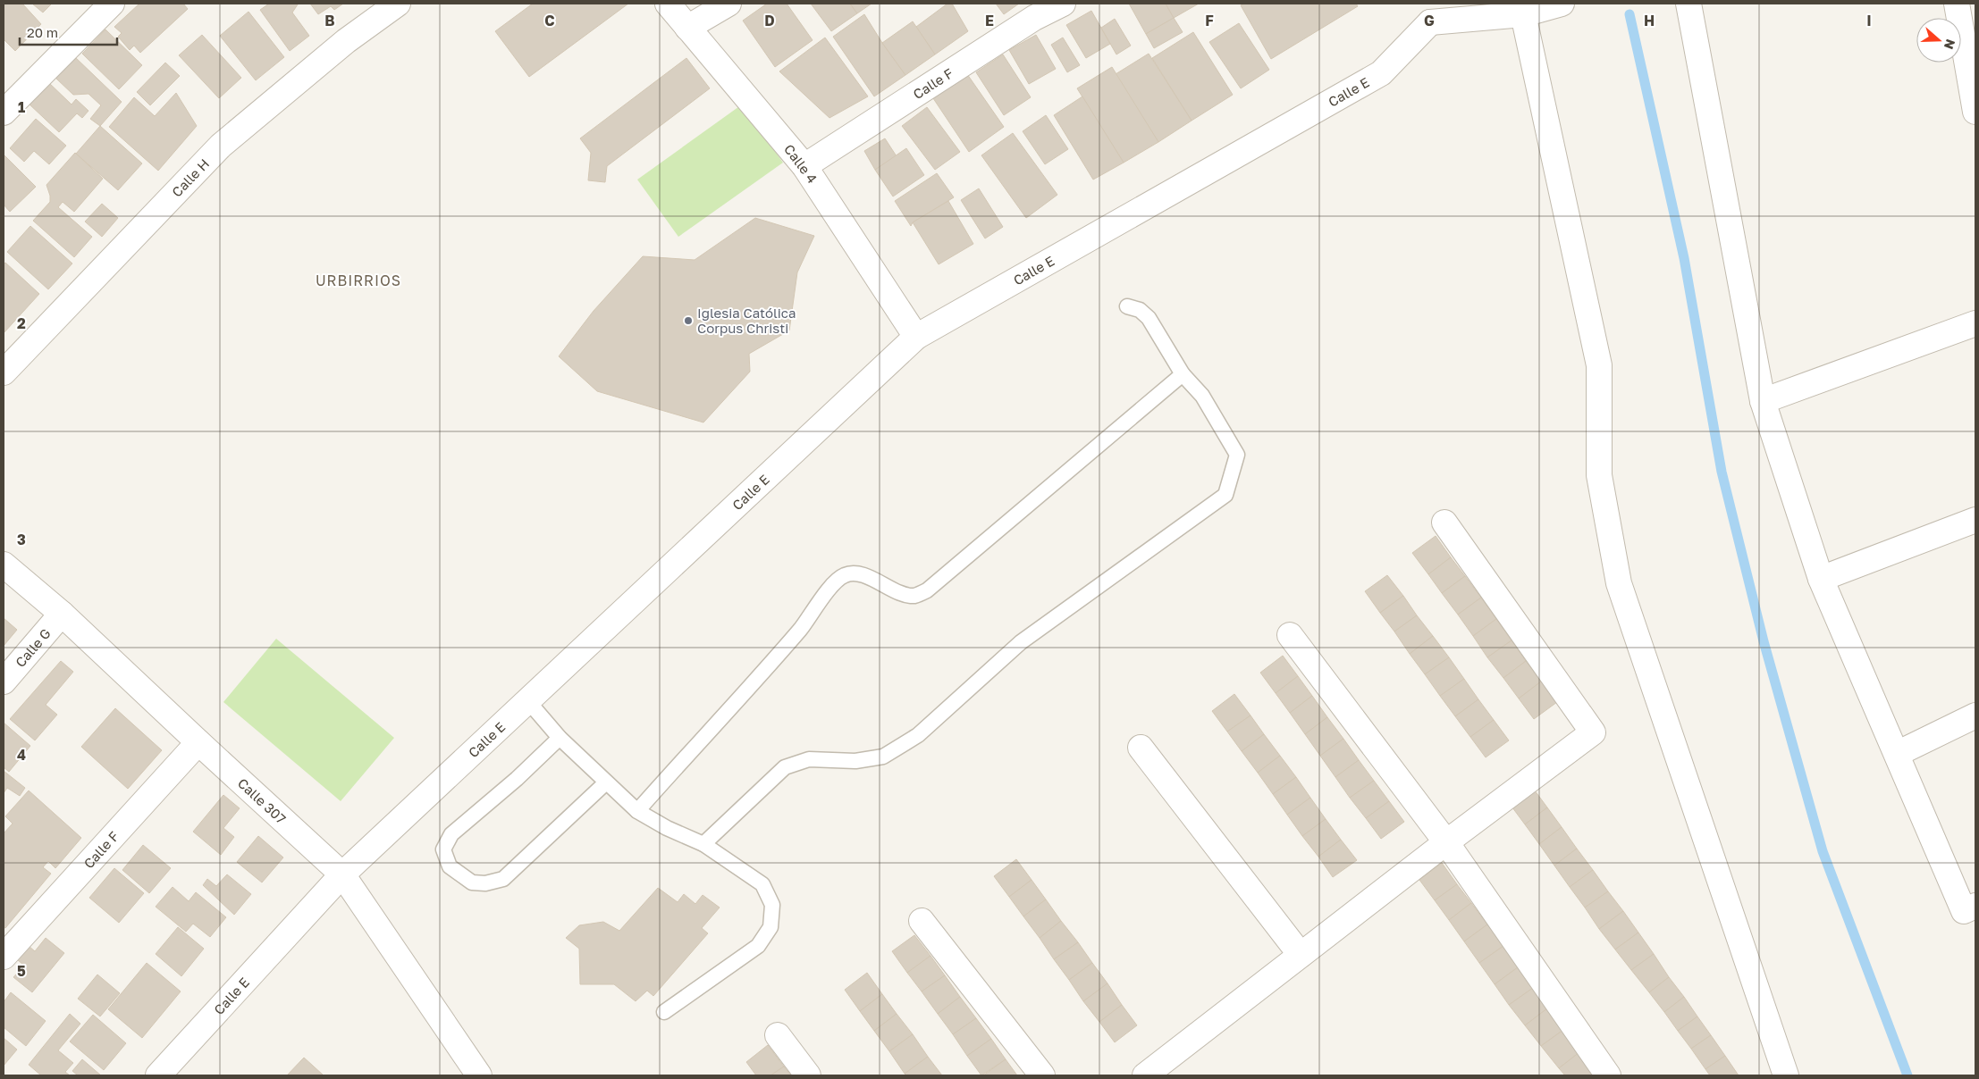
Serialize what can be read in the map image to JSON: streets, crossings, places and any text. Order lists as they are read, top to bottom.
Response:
{
  "streets": {
    "street": [
      "Calle F",
      "Calle E",
      "Calle 4",
      "Calle H",
      "Calle G",
      "Calle 307"
    ]
  },
  "crossings": [
    ["Calle F", "Calle 4"],
    ["Calle F", "Calle 307"],
    ["Calle E", "Calle 4"],
    ["Calle E", "Calle 307"],
    ["Calle G", "Calle 307"]
  ],
  "districts": ["URBIRRIOS"],
  "places": ["Iglesia Católica Corpus Christi"],
  "scale_bar": "20 m",
  "north": "right",
  "grid": {
    "columns": [
      "B",
      "C",
      "D",
      "E",
      "F",
      "G",
      "H",
      "I"
    ],
    "rows": [
      "1",
      "2",
      "3",
      "4",
      "5"
    ]
  }
}
